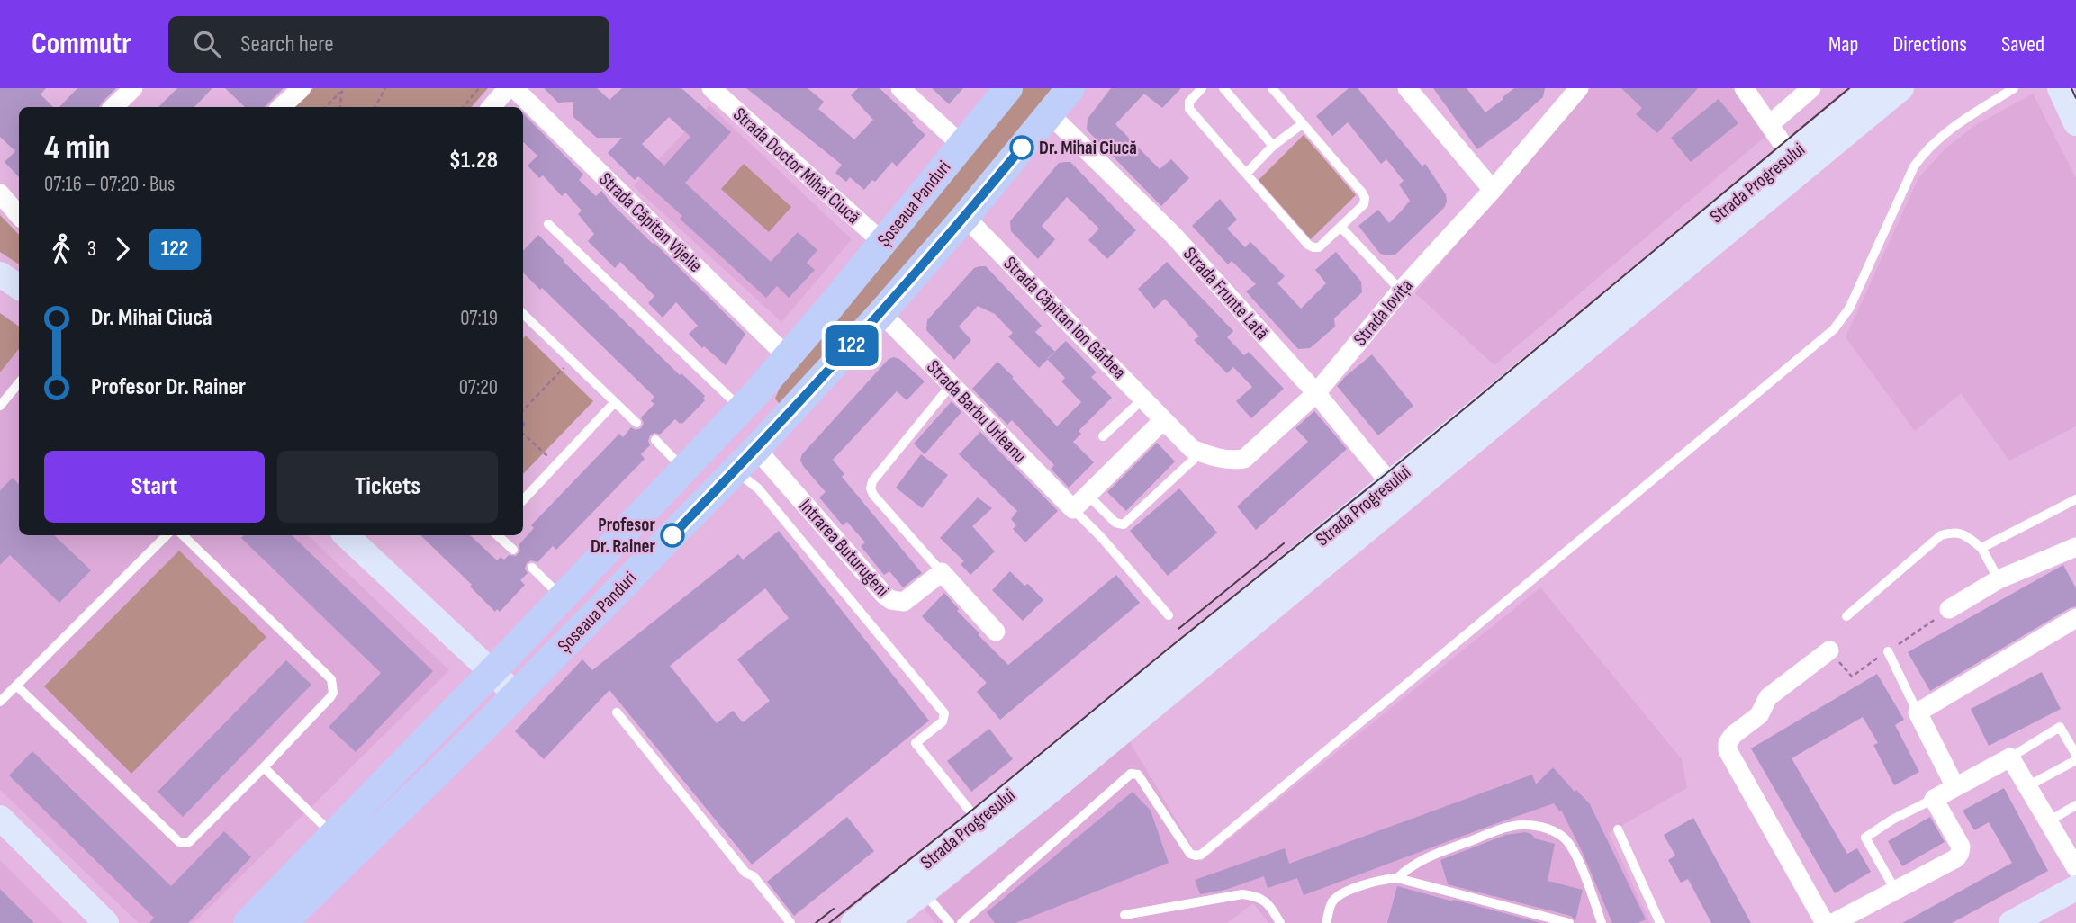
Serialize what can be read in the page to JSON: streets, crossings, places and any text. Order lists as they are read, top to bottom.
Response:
{
  "streets": {
    "main road": ["Strada Progresului", "Șoseaua Panduri"],
    "street": [
      "Strada Doctor Mihai Ciucă",
      "Strada Căpitan Vijelie",
      "Strada Frunte Lată",
      "Strada Iovița",
      "Strada Căpitan Ion Gârbea",
      "Strada Barbu Urleanu",
      "Intrarea Buturugeni"
    ]
  },
  "crossings": [
    ["Strada Doctor Mihai Ciucă", "Șoseaua Panduri"],
    ["Strada Progresului", "Strada Frunte Lată"],
    ["Șoseaua Panduri", "Strada Căpitan Vijelie"],
    ["Șoseaua Panduri", "Strada Frunte Lată"],
    ["Șoseaua Panduri", "Strada Căpitan Ion Gârbea"],
    ["Șoseaua Panduri", "Strada Barbu Urleanu"],
    ["Șoseaua Panduri", "Intrarea Buturugeni"],
    ["Strada Frunte Lată", "Strada Iovița"],
    ["Strada Iovița", "Strada Căpitan Ion Gârbea"]
  ],
  "places": ["Dr. Mihai Ciucă", "Profesor Dr. Rainer"],
  "lines": ["bus line 122"],
  "page": {
    "header": "Commutr",
    "search": "Search here",
    "nav": ["Map", "Directions", "Saved"],
    "on_map": "122",
    "heading": ["4 min", "07:16 – 07:20 · Bus", "$1.28"],
    "legs": ["3", "122"],
    "list": [
      {
        "name": "Dr. Mihai Ciucă",
        "value": "07:19"
      },
      {
        "name": "Profesor Dr. Rainer",
        "value": "07:20"
      }
    ],
    "buttons": ["Start", "Tickets"]
  }
}
